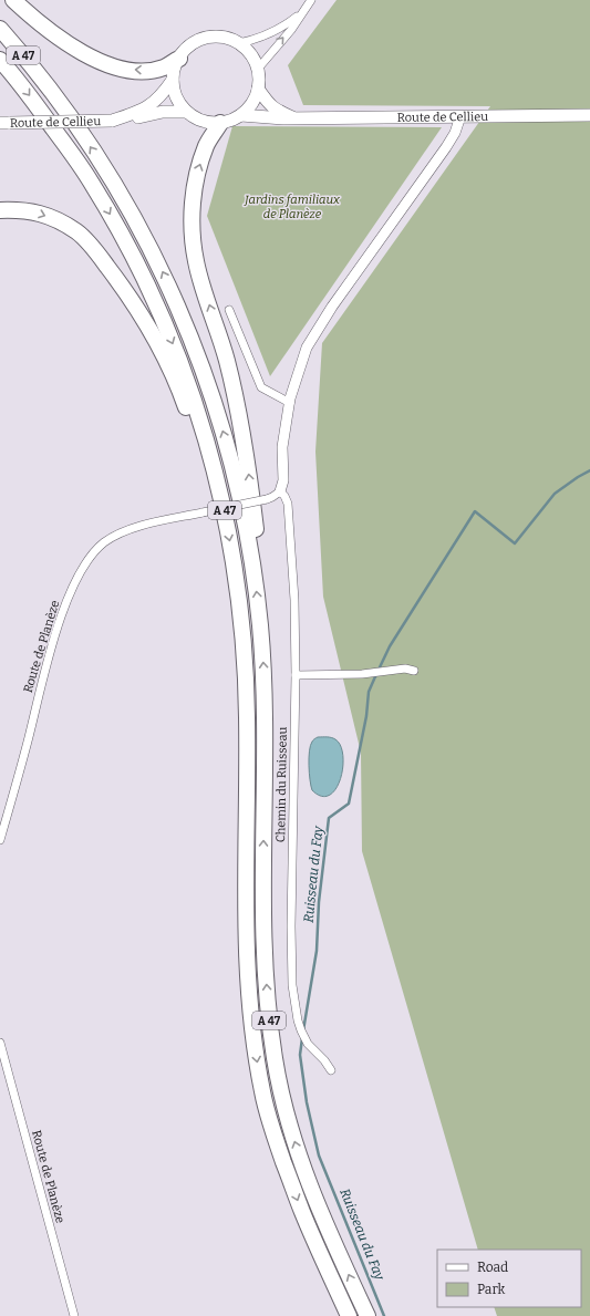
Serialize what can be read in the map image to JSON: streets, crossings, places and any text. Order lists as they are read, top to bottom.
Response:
{
  "streets": {
    "highway": ["A 47"],
    "main road": ["Route de Cellieu"],
    "street": ["Route de Planèze", "Chemin du Ruisseau"]
  },
  "crossings": [
    ["Route de Planèze", "Chemin du Ruisseau"]
  ],
  "water": ["Ruisseau du Fay"],
  "parks": ["Jardins familiaux de Planèze"],
  "legend": ["Road", "Park"]
}
